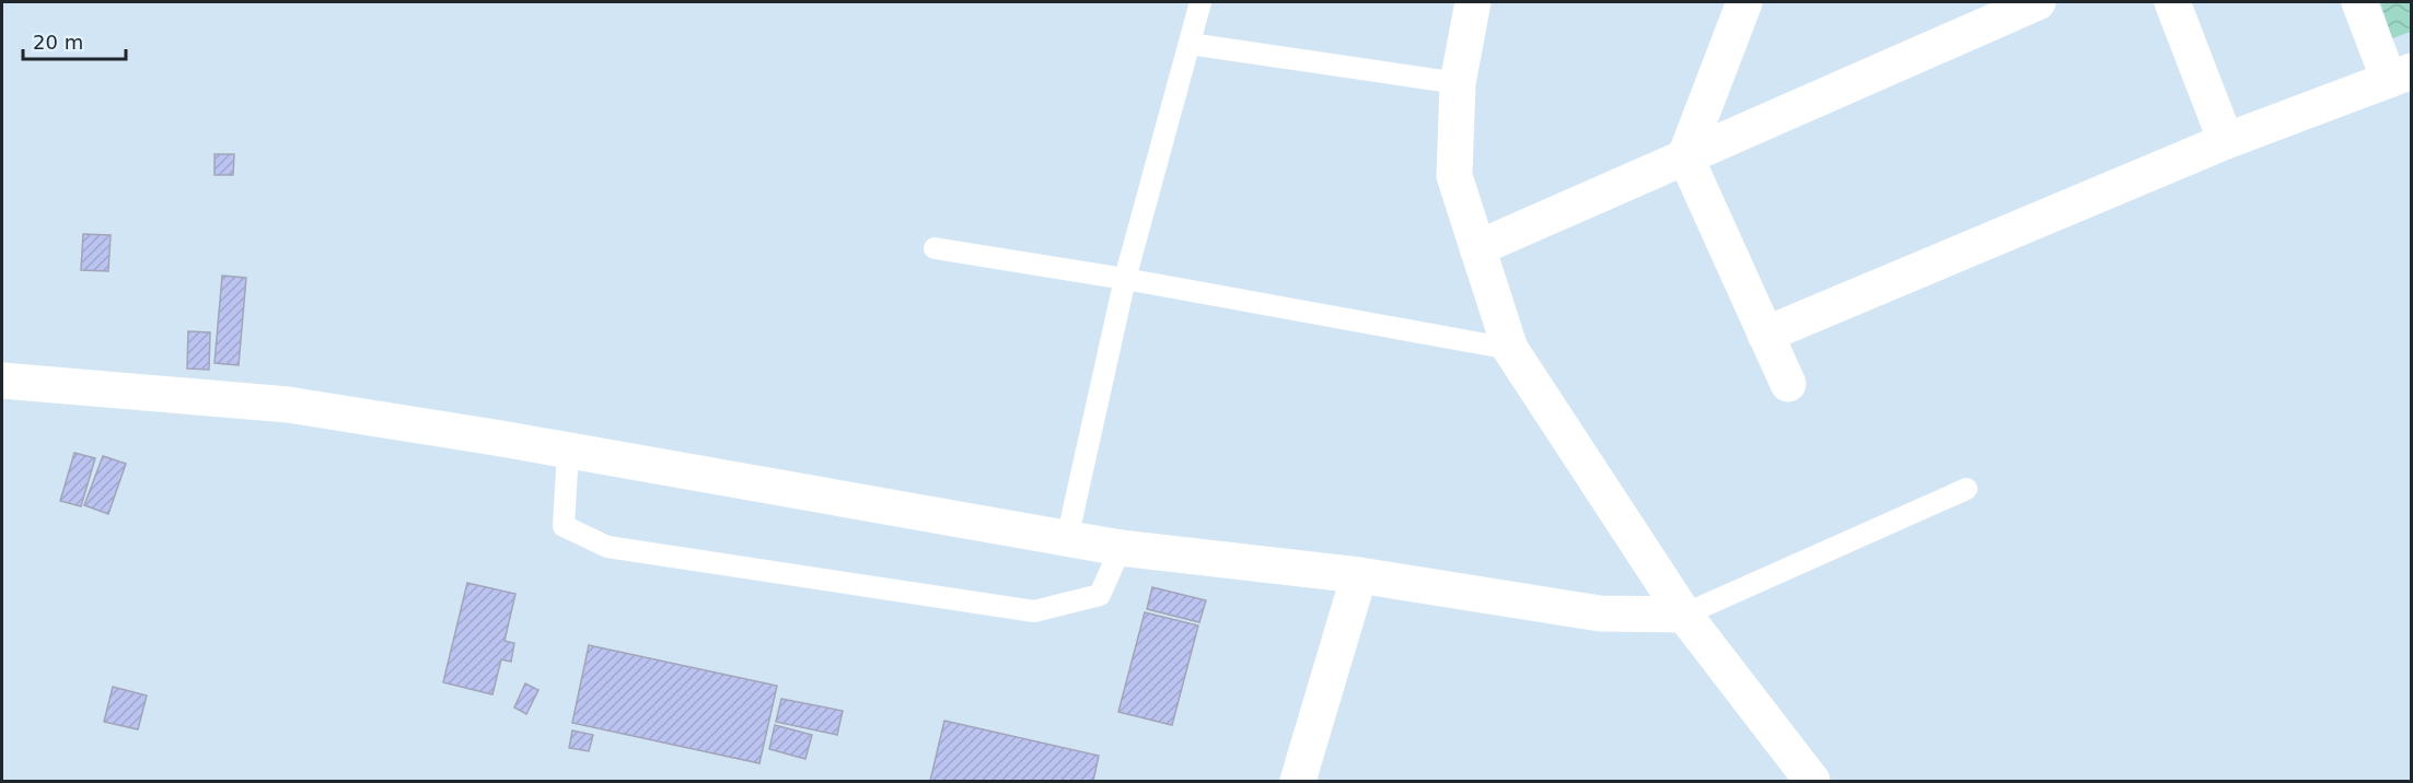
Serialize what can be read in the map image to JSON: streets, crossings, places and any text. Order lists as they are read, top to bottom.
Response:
{
  "scale_bar": "20 m"
}
